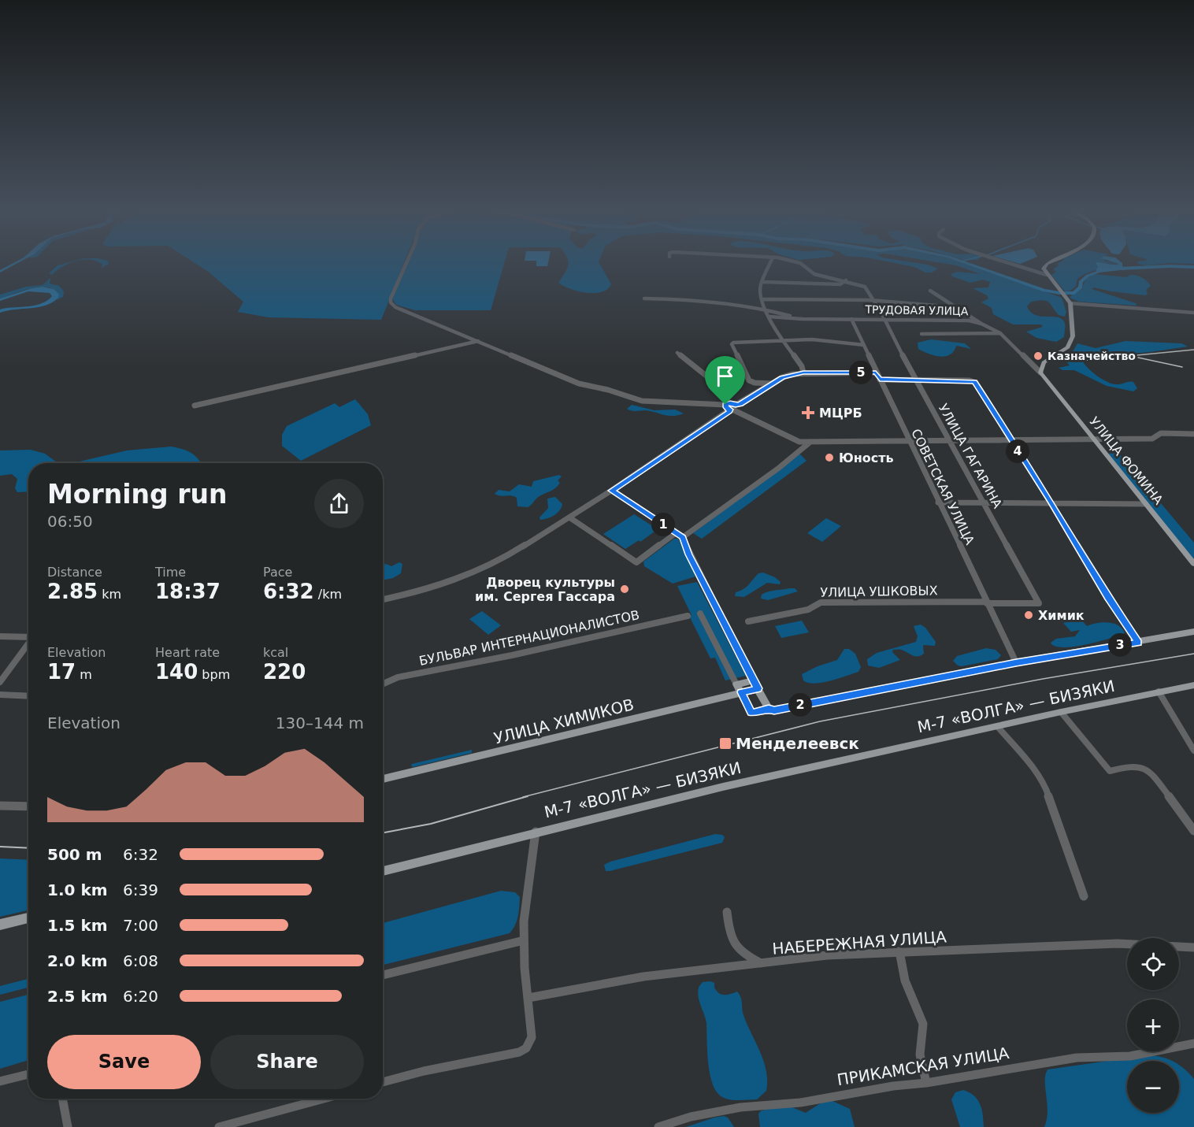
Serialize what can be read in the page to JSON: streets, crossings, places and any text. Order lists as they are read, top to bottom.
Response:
{
  "streets": {
    "main road": ["УЛИЦА ФОМИНА", "М-7 «ВОЛГА» — БИЗЯКИ", "УЛИЦА ХИМИКОВ"],
    "street": [
      "ТРУДОВАЯ УЛИЦА",
      "УЛИЦА ГАГАРИНА",
      "СОВЕТСКАЯ УЛИЦА",
      "УЛИЦА УШКОВЫХ",
      "БУЛЬВАР ИНТЕРНАЦИОНАЛИСТОВ",
      "НАБЕРЕЖНАЯ УЛИЦА",
      "ПРИКАМСКАЯ УЛИЦА"
    ]
  },
  "crossings": [
    ["ТРУДОВАЯ УЛИЦА", "УЛИЦА ГАГАРИНА"],
    ["ТРУДОВАЯ УЛИЦА", "СОВЕТСКАЯ УЛИЦА"],
    ["УЛИЦА ГАГАРИНА", "УЛИЦА УШКОВЫХ"],
    ["СОВЕТСКАЯ УЛИЦА", "УЛИЦА УШКОВЫХ"]
  ],
  "places": {
    "other": [
      "Казначейство",
      "Юность",
      "Дворец культуры им. Сергея Гассара",
      "Химик"
    ],
    "health": ["МЦРБ"],
    "transit": ["Менделеевск"]
  },
  "page": {
    "pins": [
      "5",
      "4",
      "1",
      "3",
      "2"
    ],
    "heading": ["Morning run", "06:50"],
    "stats": [
      ["Distance", "2.85 km"],
      ["Time", "18:37"],
      ["Pace", "6:32 /km"],
      ["Elevation", "17 m"],
      ["Heart rate", "140 bpm"],
      ["kcal", "220"]
    ],
    "chart": ["Elevation", "130–144 m"],
    "list": [
      {
        "name": "500 m",
        "note": "6:32"
      },
      {
        "name": "1.0 km",
        "note": "6:39"
      },
      {
        "name": "1.5 km",
        "note": "7:00"
      },
      {
        "name": "2.0 km",
        "note": "6:08"
      },
      {
        "name": "2.5 km",
        "note": "6:20"
      }
    ],
    "map_buttons": ["+", "−"],
    "buttons": ["Save", "Share"]
  }
}
